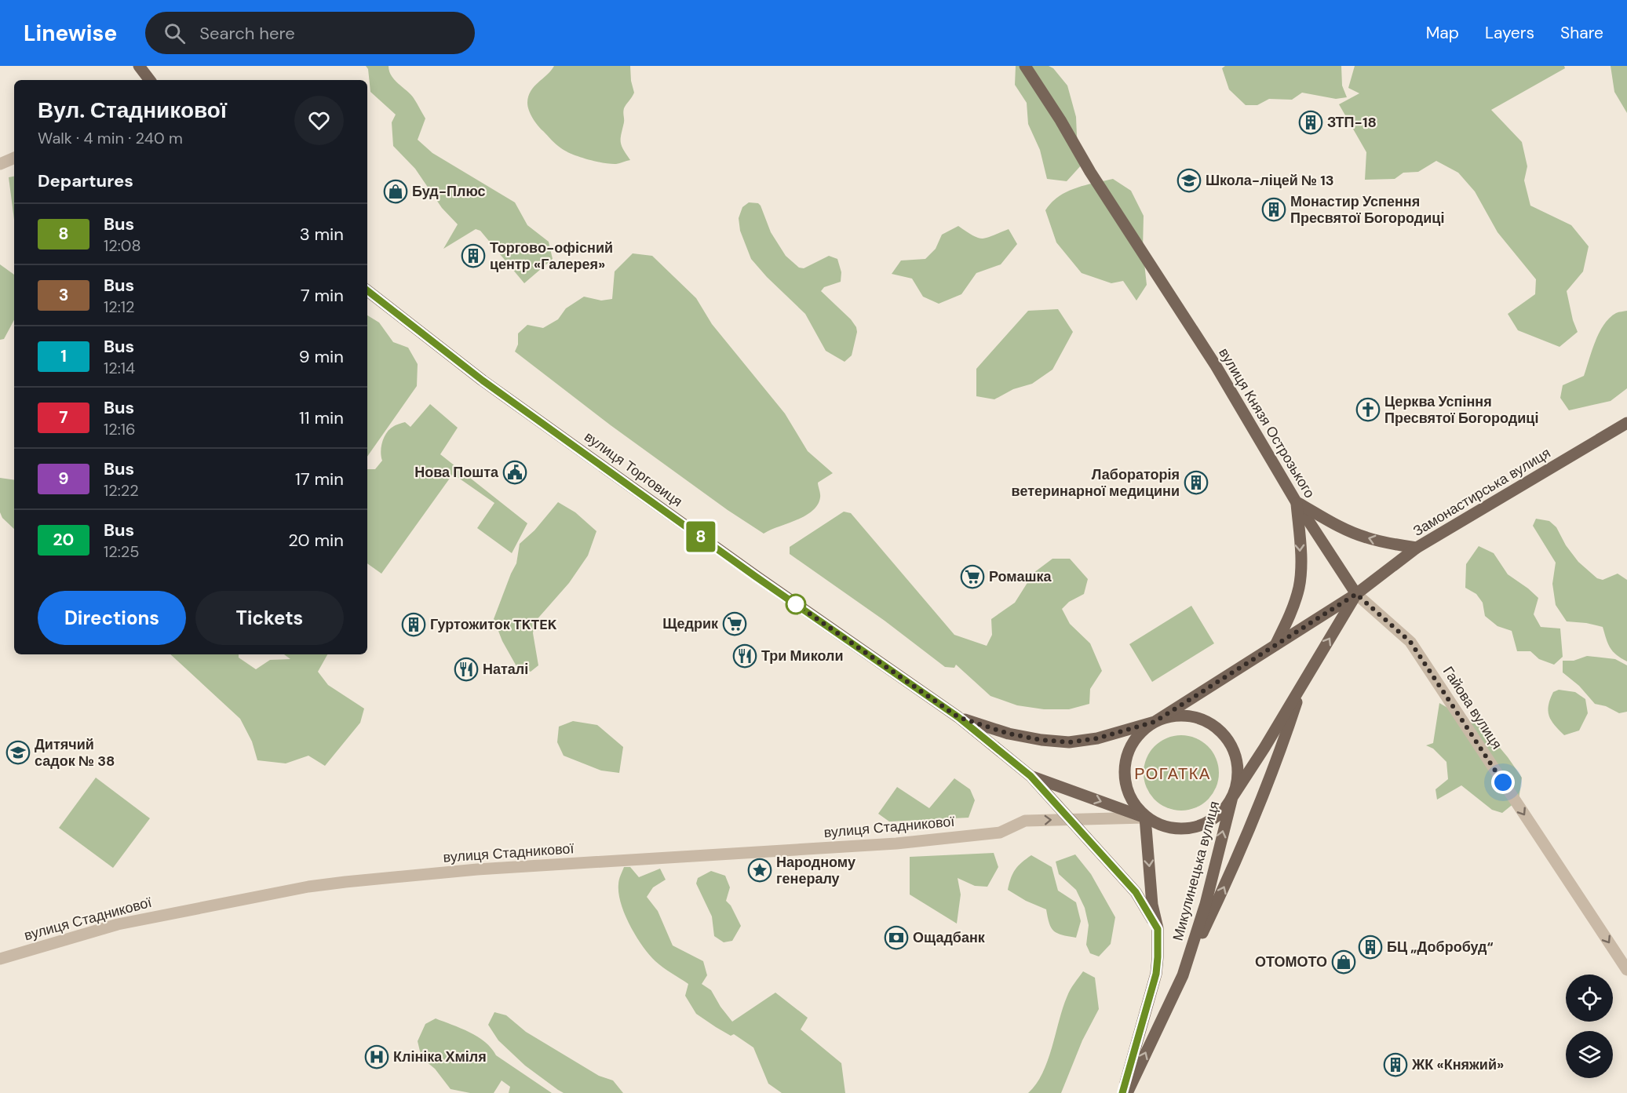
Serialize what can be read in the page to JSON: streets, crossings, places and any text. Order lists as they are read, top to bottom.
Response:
{
  "streets": {
    "main road": [
      "вулиця Князя Острозького",
      "вулиця Торговиця",
      "Замонастирська вулиця",
      "Микулинецька вулиця"
    ],
    "street": ["Гайова вулиця", "вулиця Стадникової"]
  },
  "crossings": [
    ["вулиця Князя Острозького", "Замонастирська вулиця"],
    ["вулиця Князя Острозького", "Гайова вулиця"],
    ["вулиця Князя Острозького", "Микулинецька вулиця"],
    ["вулиця Торговиця", "Микулинецька вулиця"],
    ["Замонастирська вулиця", "Гайова вулиця"],
    ["Замонастирська вулиця", "Микулинецька вулиця"],
    ["Гайова вулиця", "Микулинецька вулиця"],
    ["вулиця Стадникової", "Микулинецька вулиця"]
  ],
  "one_way": ["Гайова вулиця", "вулиця Стадникової"],
  "districts": ["РОГАТКА"],
  "places": {
    "building": [
      "ЗТП-18",
      "Монастир Успення Пресвятої Богородиці",
      "Торгово-офісний центр «Галерея»",
      "Лабораторія ветеринарної медицини",
      "Гуртожиток TKTEK",
      "БЦ „Добробуд“",
      "ЖК «Княжий»"
    ],
    "school or university": ["Школа-ліцей № 13", "Дитячий садок № 38"],
    "shop": ["Буд-Плюс", "ОТОМОТО"],
    "church": ["Церква Успіння Пресвятої Богородиці"],
    "public building": ["Нова Пошта"],
    "supermarket": ["Ромашка", "Щедрик"],
    "restaurant": ["Три Миколи", "Наталі"],
    "place": ["Народному генералу"],
    "bank": ["Ощадбанк"],
    "hospital": ["Клініка Хміля"]
  },
  "lines": ["bus line 8"],
  "page": {
    "header": "Linewise",
    "search": "Search here",
    "nav": ["Map", "Layers", "Share"],
    "on_map": "8",
    "heading": [
      ["Вул. Стадникової", "Walk · 4 min · 240 m"],
      "Departures"
    ],
    "list": [
      {
        "mark": "8",
        "name": "Bus",
        "note": "12:08",
        "value": "3 min"
      },
      {
        "mark": "3",
        "name": "Bus",
        "note": "12:12",
        "value": "7 min"
      },
      {
        "mark": "1",
        "name": "Bus",
        "note": "12:14",
        "value": "9 min"
      },
      {
        "mark": "7",
        "name": "Bus",
        "note": "12:16",
        "value": "11 min"
      },
      {
        "mark": "9",
        "name": "Bus",
        "note": "12:22",
        "value": "17 min"
      },
      {
        "mark": "20",
        "name": "Bus",
        "note": "12:25",
        "value": "20 min"
      }
    ],
    "buttons": ["Directions", "Tickets"]
  }
}
